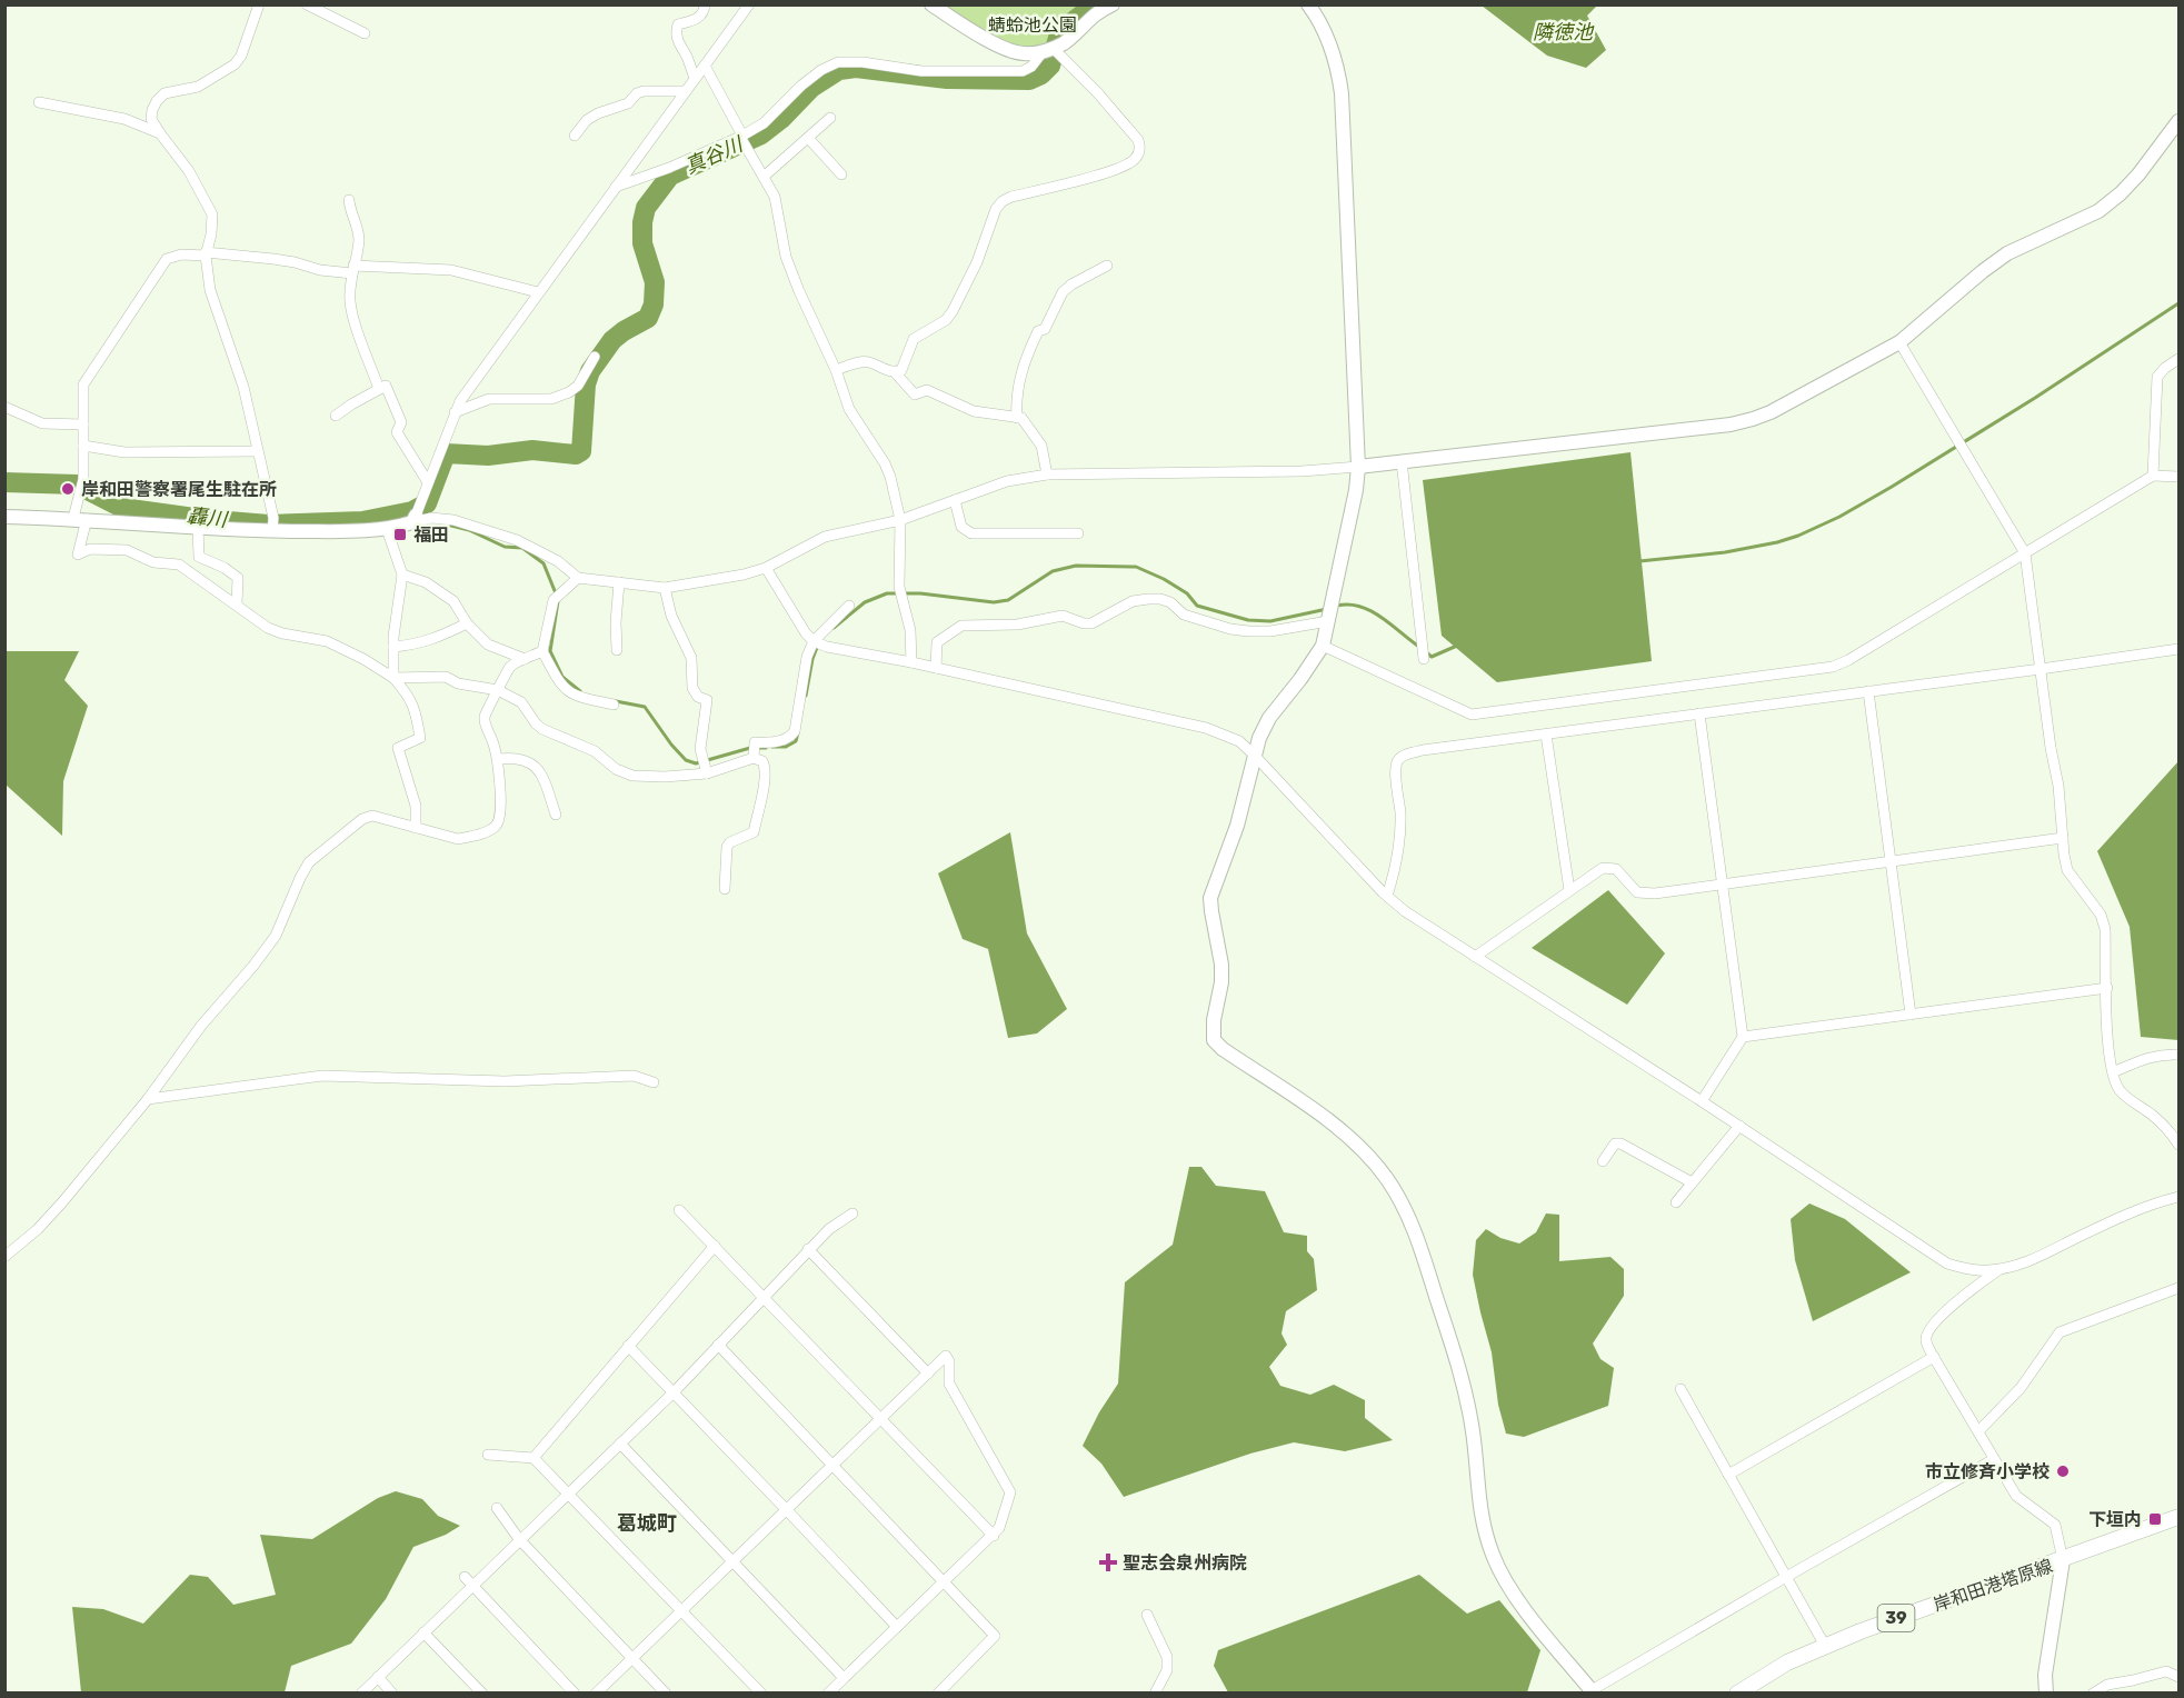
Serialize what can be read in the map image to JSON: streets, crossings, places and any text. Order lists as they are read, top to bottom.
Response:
{
  "streets": {
    "main road": ["岸和田港塔原線", "39"]
  },
  "districts": ["葛城町"],
  "water": ["隣徳池", "真谷川", "轟川"],
  "parks": ["蜻蛉池公園"],
  "places": {
    "other": ["岸和田警察署尾生駐在所", "市立修斉小学校"],
    "transit": ["福田", "下垣内"],
    "health": ["聖志会泉州病院"]
  }
}
